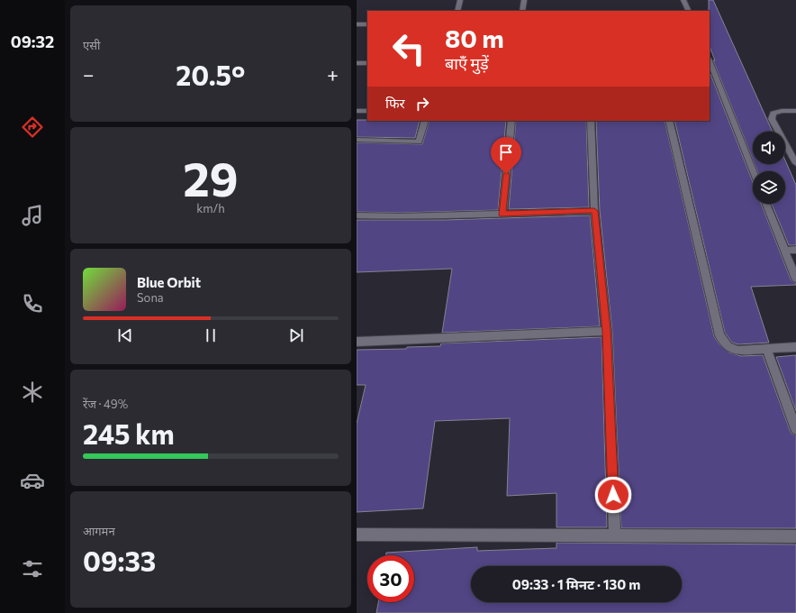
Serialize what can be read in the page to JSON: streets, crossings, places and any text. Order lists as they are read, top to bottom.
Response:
{
  "page": {
    "tabs": "09:32",
    "tile": [
      "एसी",
      ["29", "km/h"],
      ["रेंज · 49%", "245 km"],
      ["आगमन", "09:33"]
    ],
    "turn": ["80 m", "बाएँ मुड़ें"],
    "heat": ["−", "20.5°", "+"],
    "then": "फिर",
    "song": ["Blue Orbit", "Sona"],
    "limit": "30",
    "trip": "09:33 · 1 मिनट · 130 m"
  }
}
